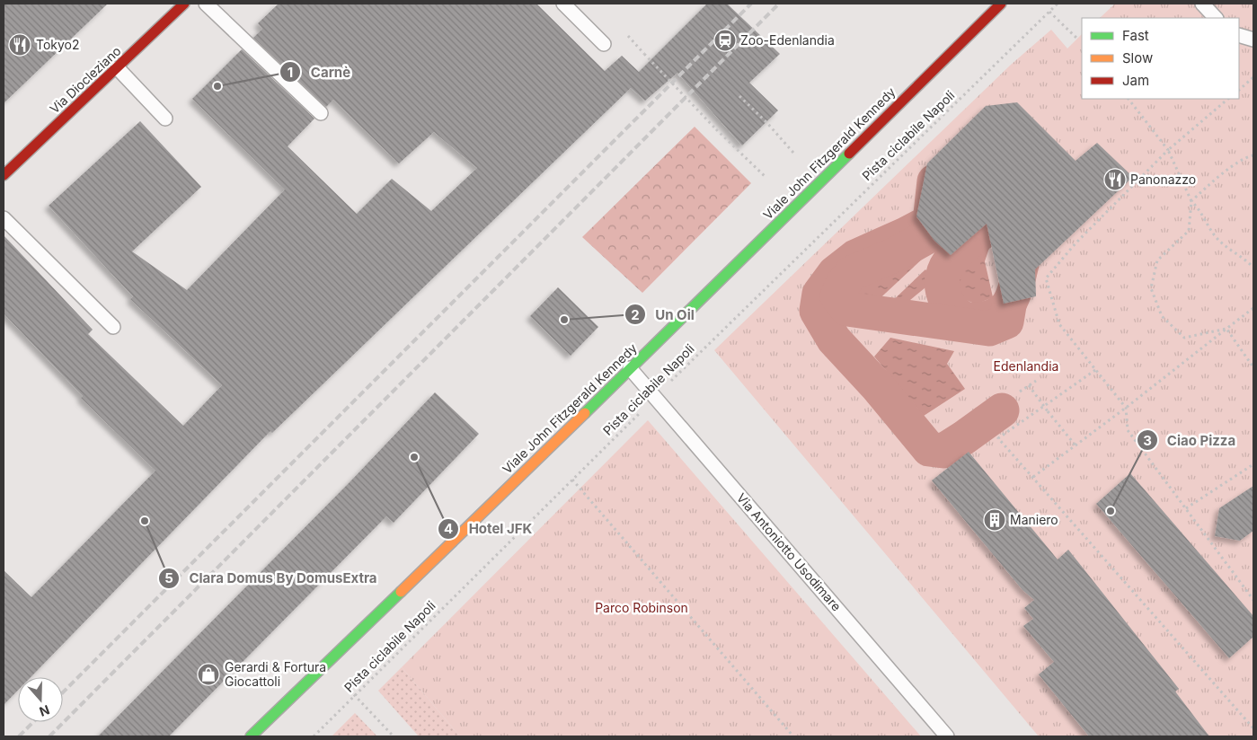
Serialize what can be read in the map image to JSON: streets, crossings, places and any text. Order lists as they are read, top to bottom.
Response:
{
  "streets": {
    "main road": ["Via Diocleziano", "Viale John Fitzgerald Kennedy"],
    "lane": ["Via Antoniotto Usodimare"],
    "path": ["Pista ciclabile Napoli"]
  },
  "crossings": [
    ["Pista ciclabile Napoli", "Via Antoniotto Usodimare"],
    ["Viale John Fitzgerald Kennedy", "Via Antoniotto Usodimare"]
  ],
  "parks": ["Edenlandia", "Parco Robinson"],
  "places": {
    "station": ["Zoo-Edenlandia"],
    "restaurant": ["Tokyo2", "Panonazzo"],
    "other": [
      "Carnè",
      "Un Oil",
      "Hotel JFK",
      "Ciao Pizza",
      "Clara Domus By DomusExtra"
    ],
    "building": ["Maniero"],
    "shop": ["Gerardi & Fortura Giocattoli"]
  },
  "legend": ["Fast", "Slow", "Jam"],
  "north": "bottom"
}
